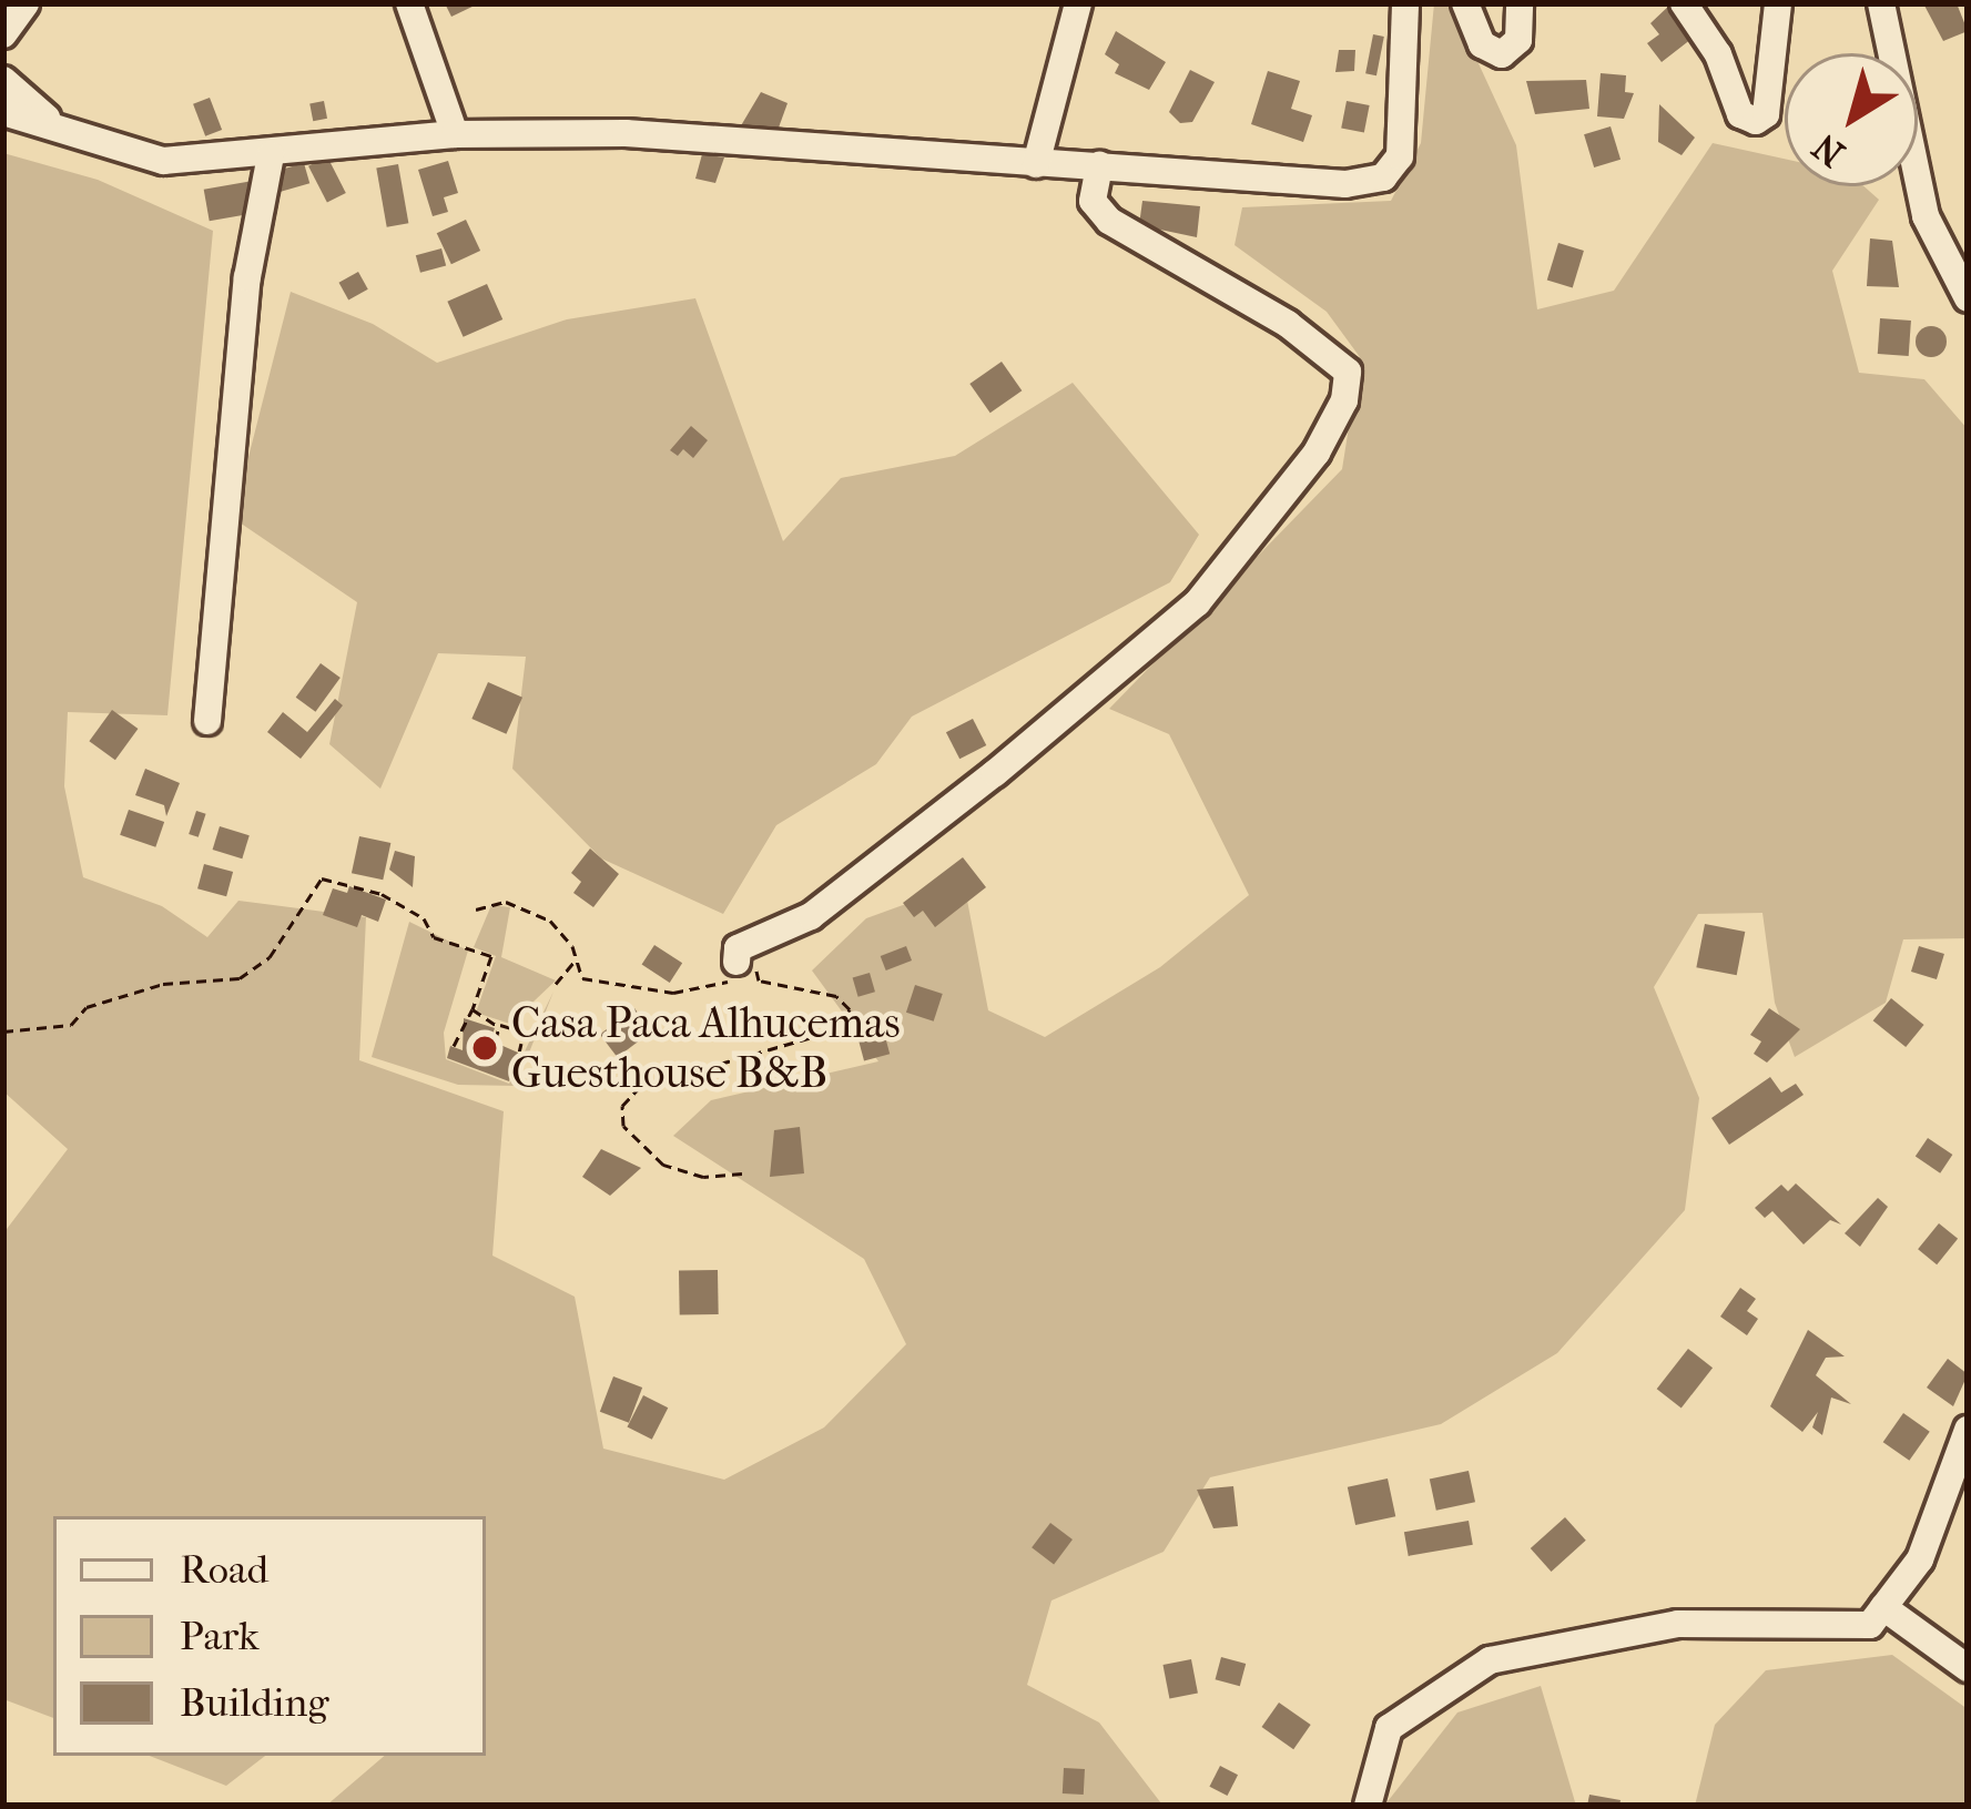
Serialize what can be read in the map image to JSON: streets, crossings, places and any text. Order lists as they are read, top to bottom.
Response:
{
  "places": ["Casa Paca Alhucemas Guesthouse B&B"],
  "legend": ["Road", "Park", "Building"],
  "north": "bottom left"
}
